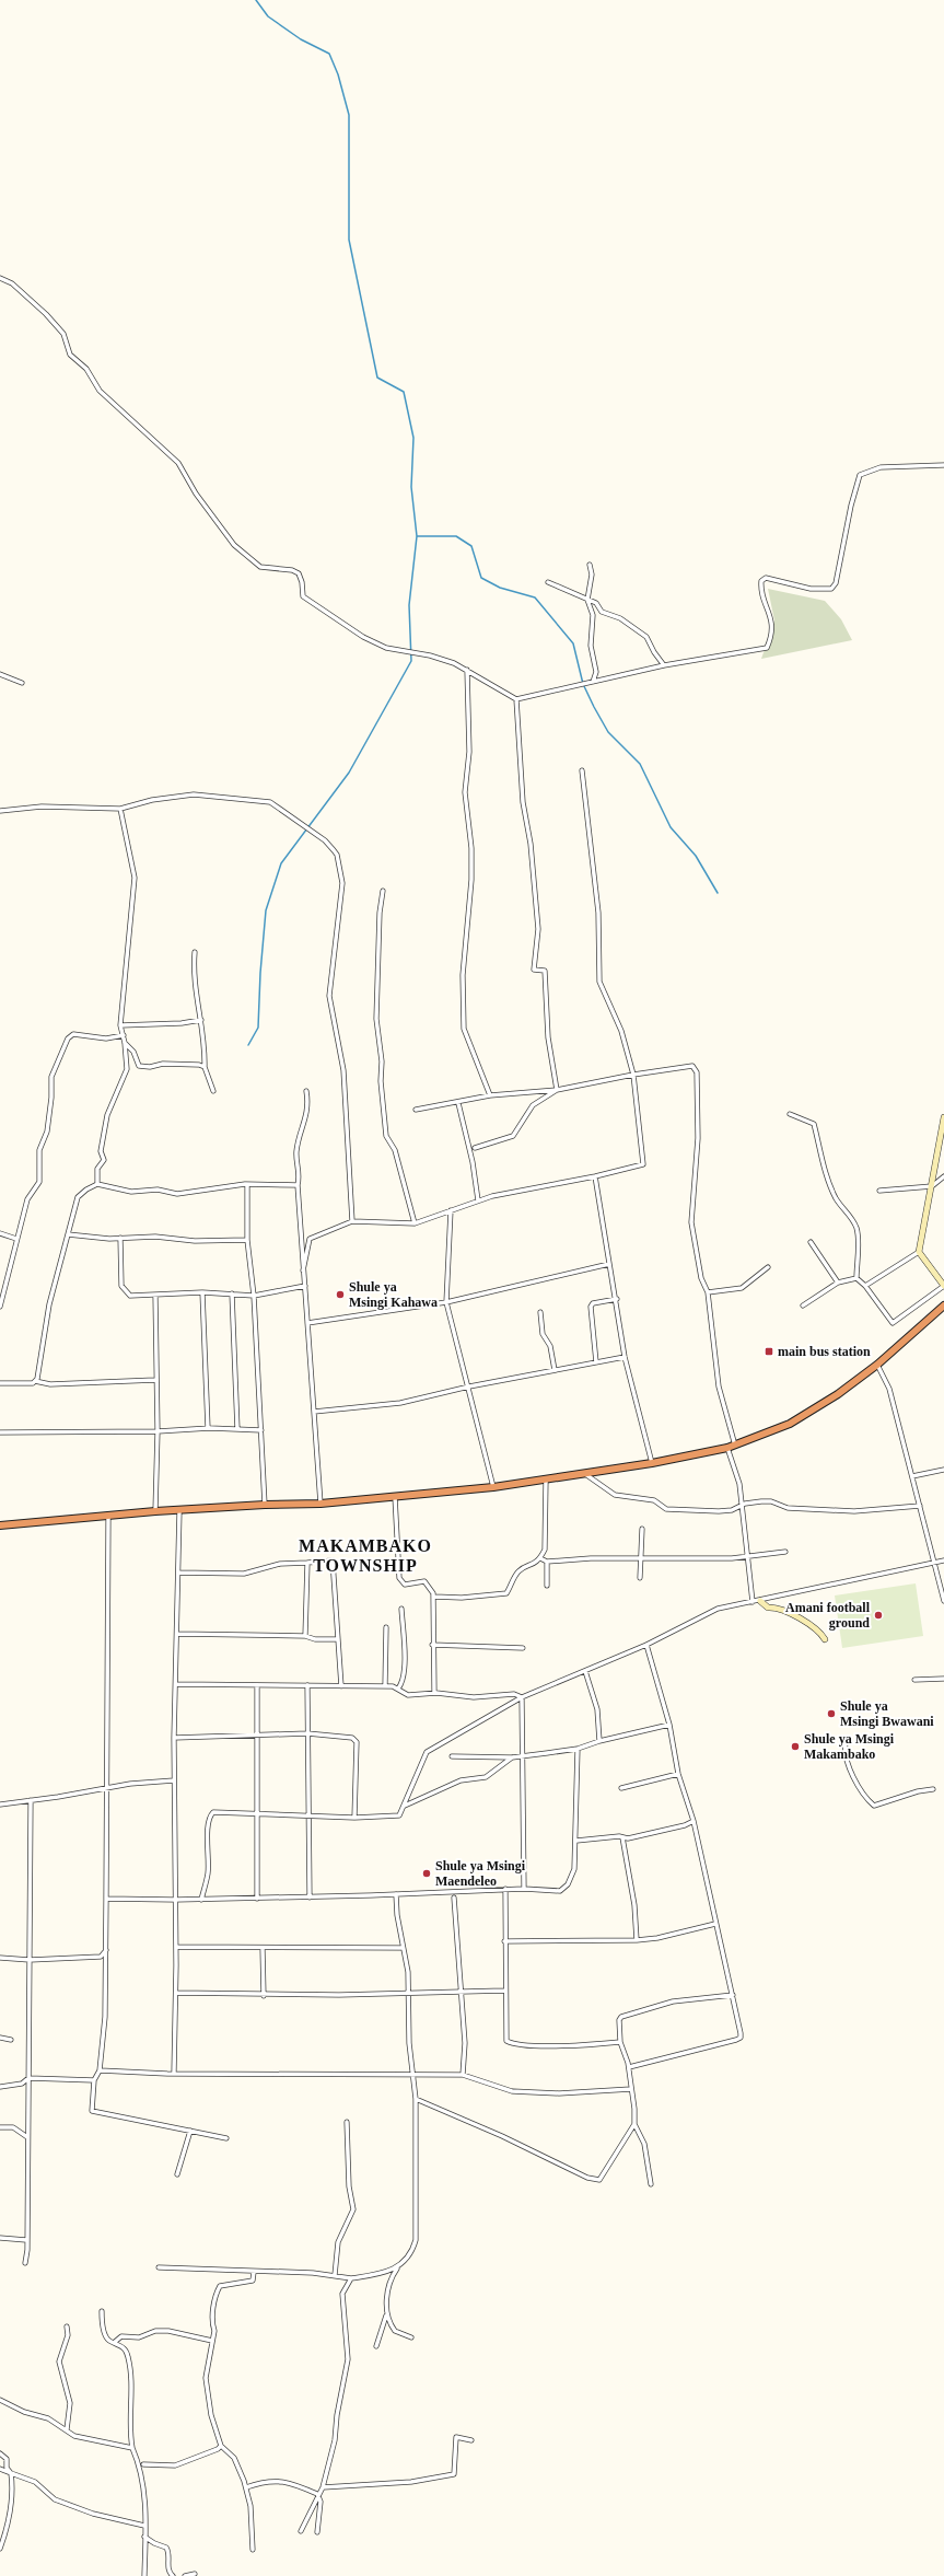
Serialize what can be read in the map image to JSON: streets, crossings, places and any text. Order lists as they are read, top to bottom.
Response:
{
  "districts": ["MAKAMBAKO TOWNSHIP"],
  "places": {
    "other": [
      "Shule ya Msingi Kahawa",
      "Amani football ground",
      "Shule ya Msingi Bwawani",
      "Shule ya Msingi Makambako",
      "Shule ya Msingi Maendeleo"
    ],
    "transit": ["main bus station"]
  }
}
